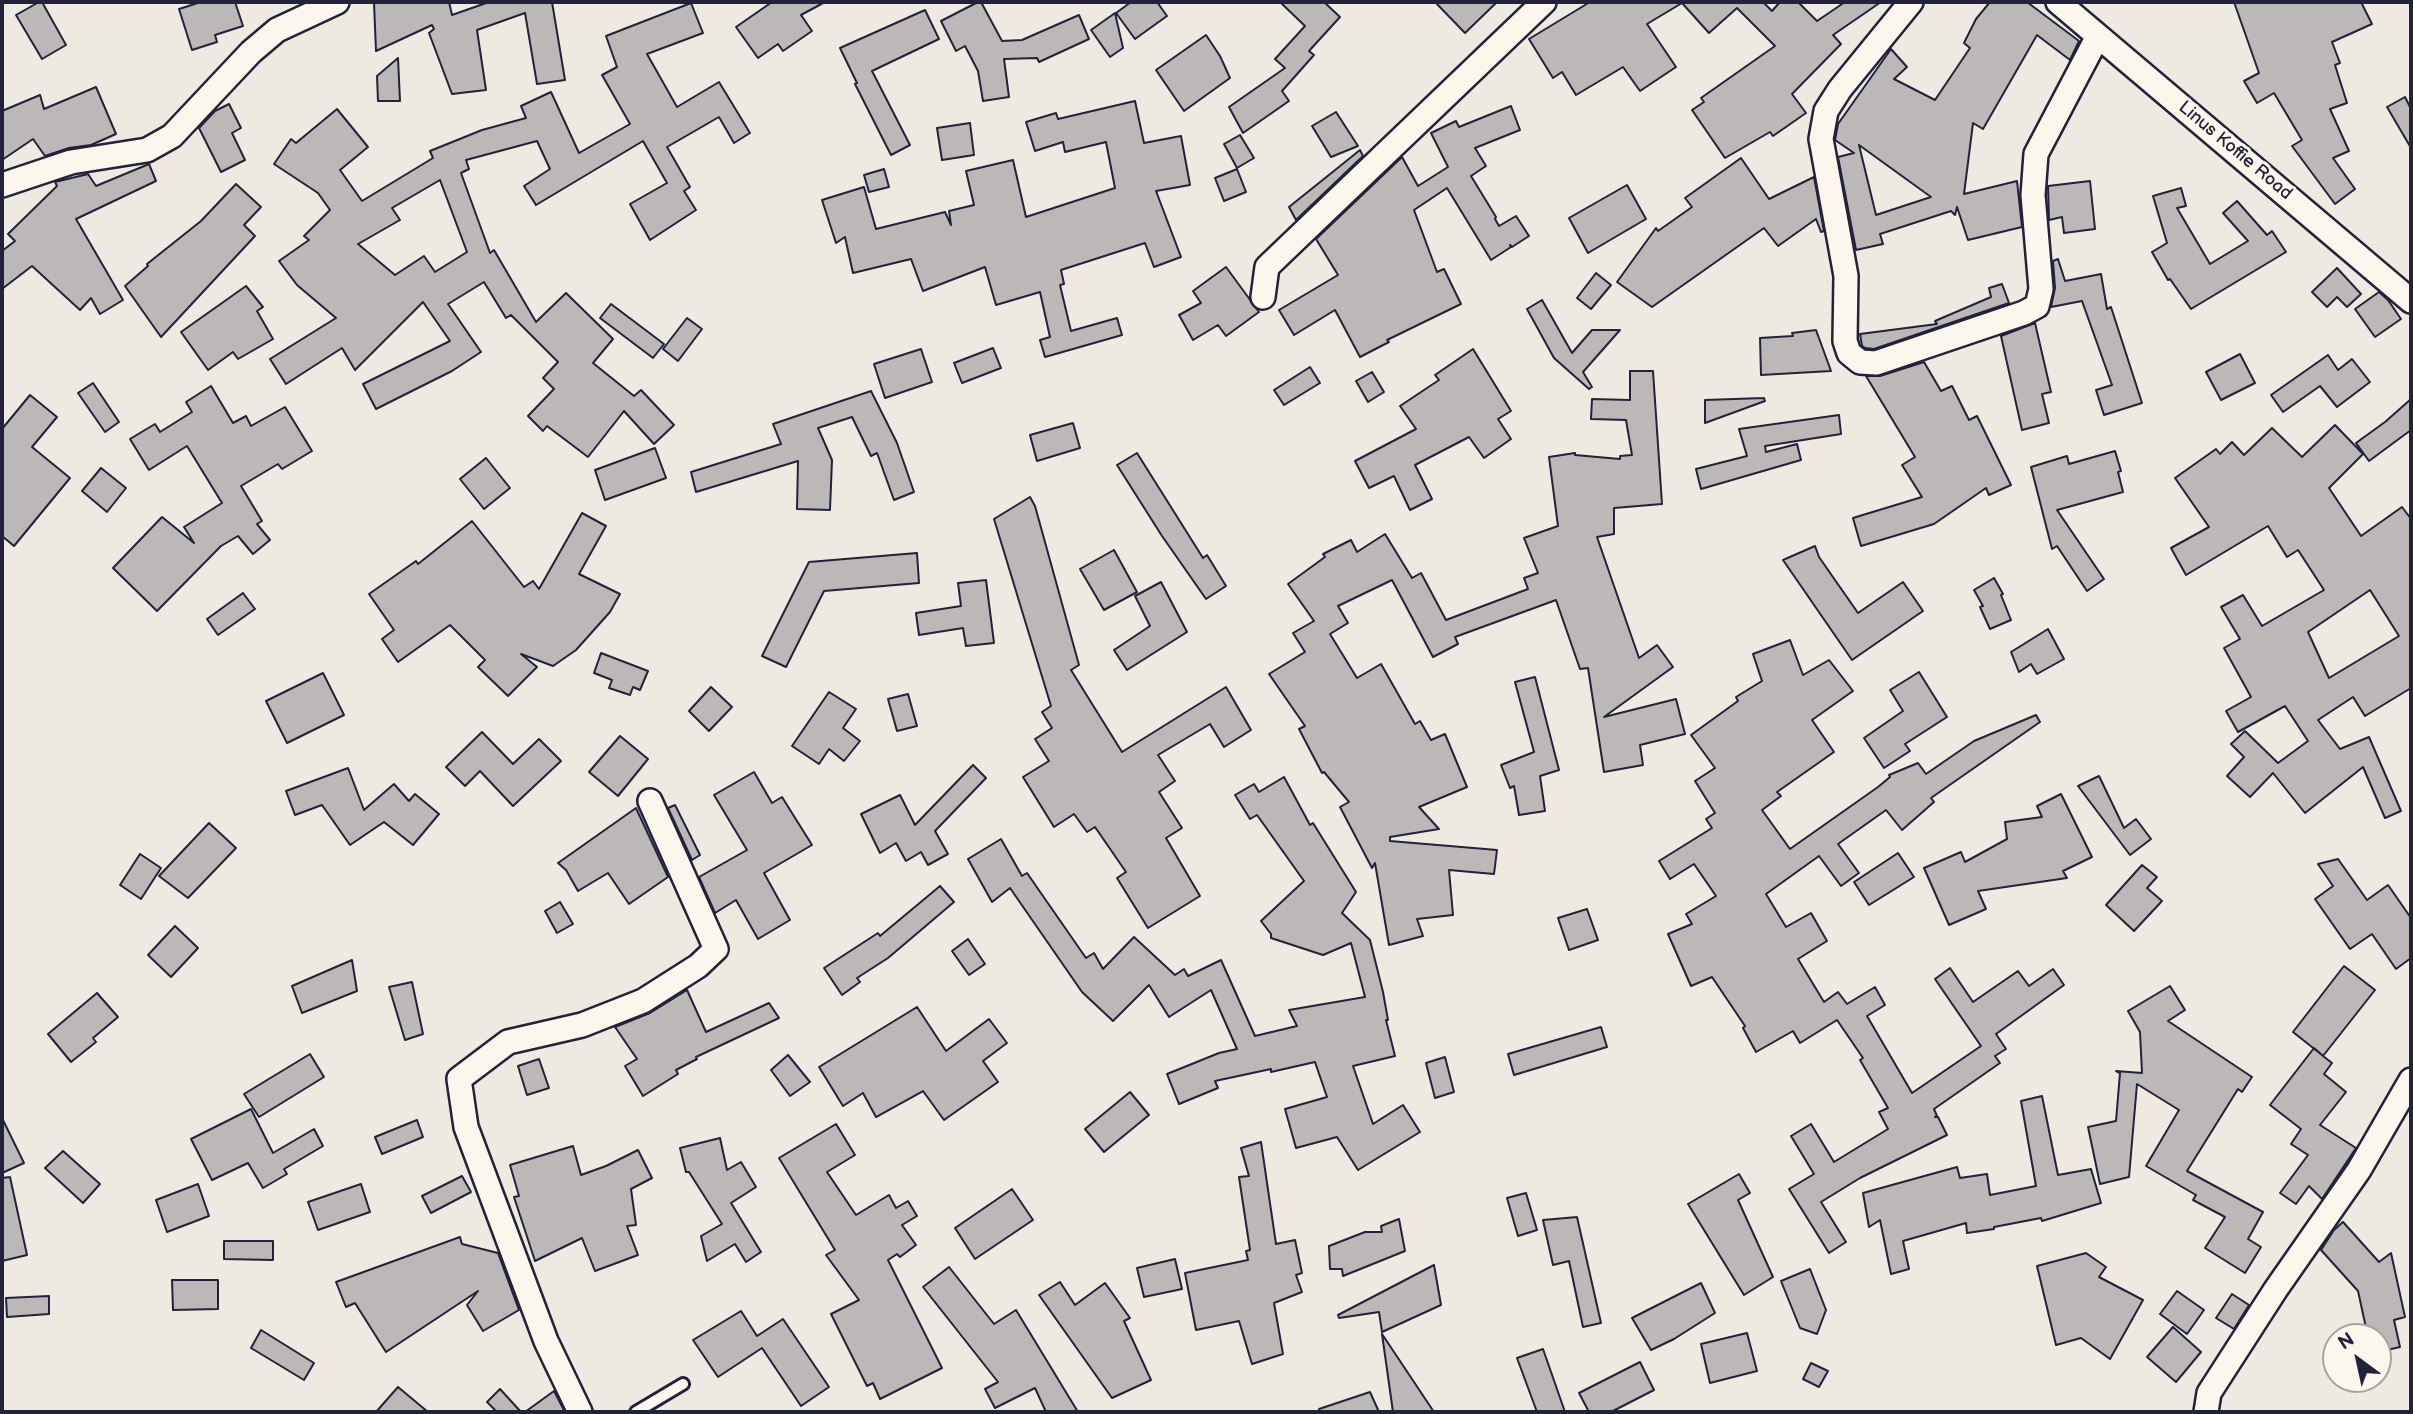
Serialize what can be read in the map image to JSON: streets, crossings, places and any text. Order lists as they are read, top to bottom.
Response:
{
  "streets": {
    "street": ["Linus Koffie Road"]
  },
  "north": "top left"
}
